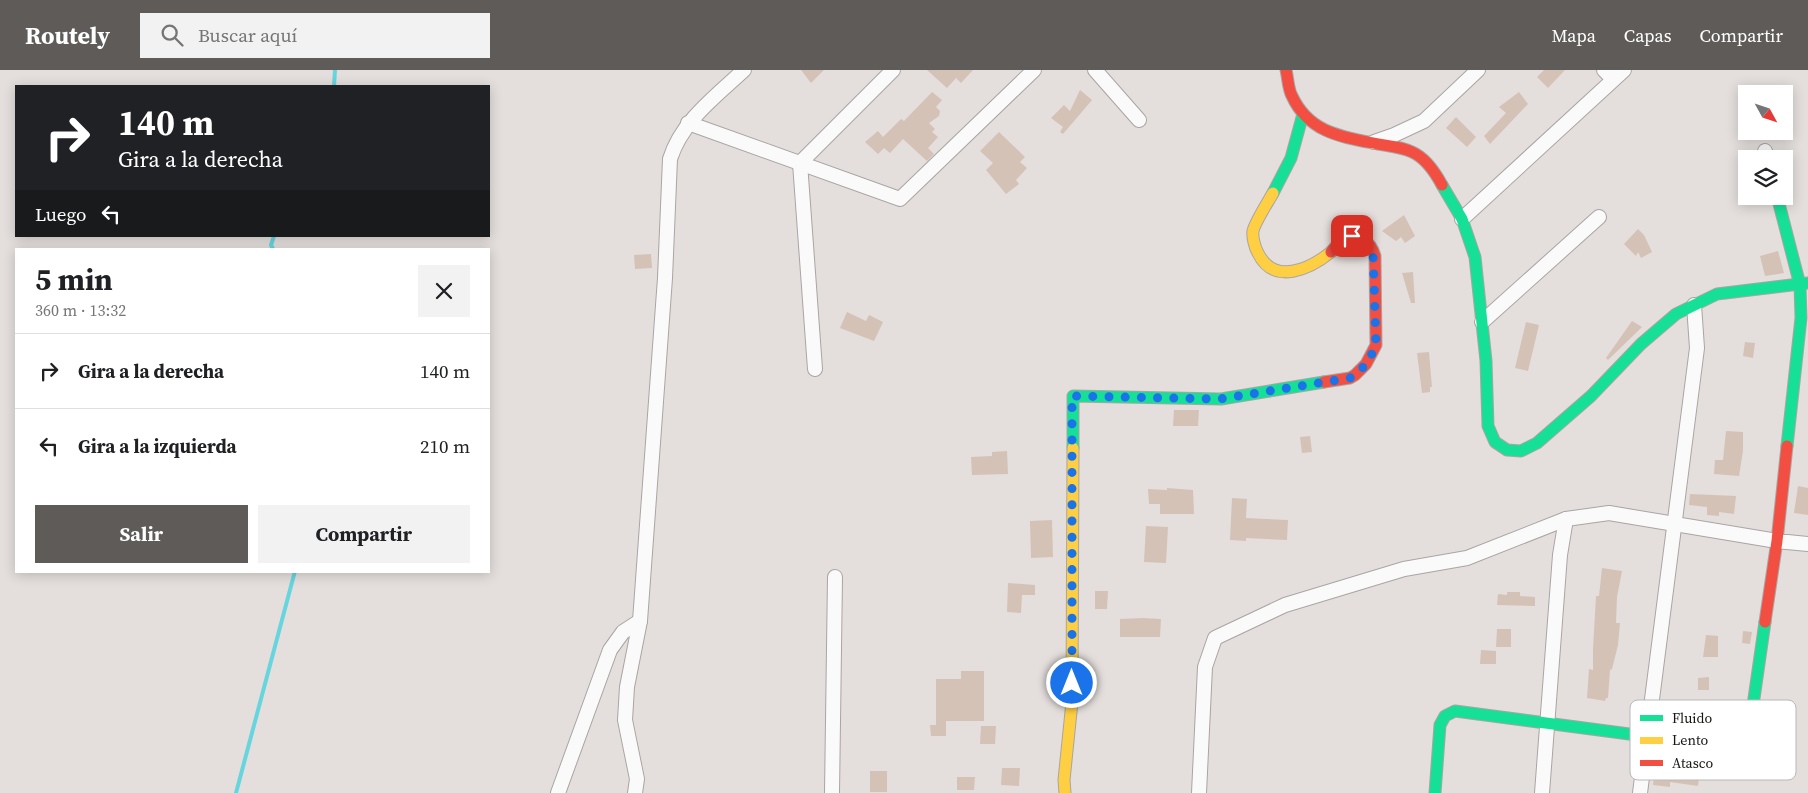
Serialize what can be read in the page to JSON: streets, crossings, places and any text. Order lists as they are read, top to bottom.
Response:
{
  "legend": ["Fluido", "Lento", "Atasco"],
  "north": "bottom right",
  "page": {
    "header": "Routely",
    "search": "Buscar aquí",
    "nav": ["Mapa", "Capas", "Compartir"],
    "turn": ["140 m", "Gira a la derecha"],
    "then": "Luego",
    "heading": ["5 min", "360 m · 13:32"],
    "list": [
      {
        "name": "Gira a la derecha",
        "value": "140 m"
      },
      {
        "name": "Gira a la izquierda",
        "value": "210 m"
      }
    ],
    "buttons": ["Salir", "Compartir"]
  }
}
